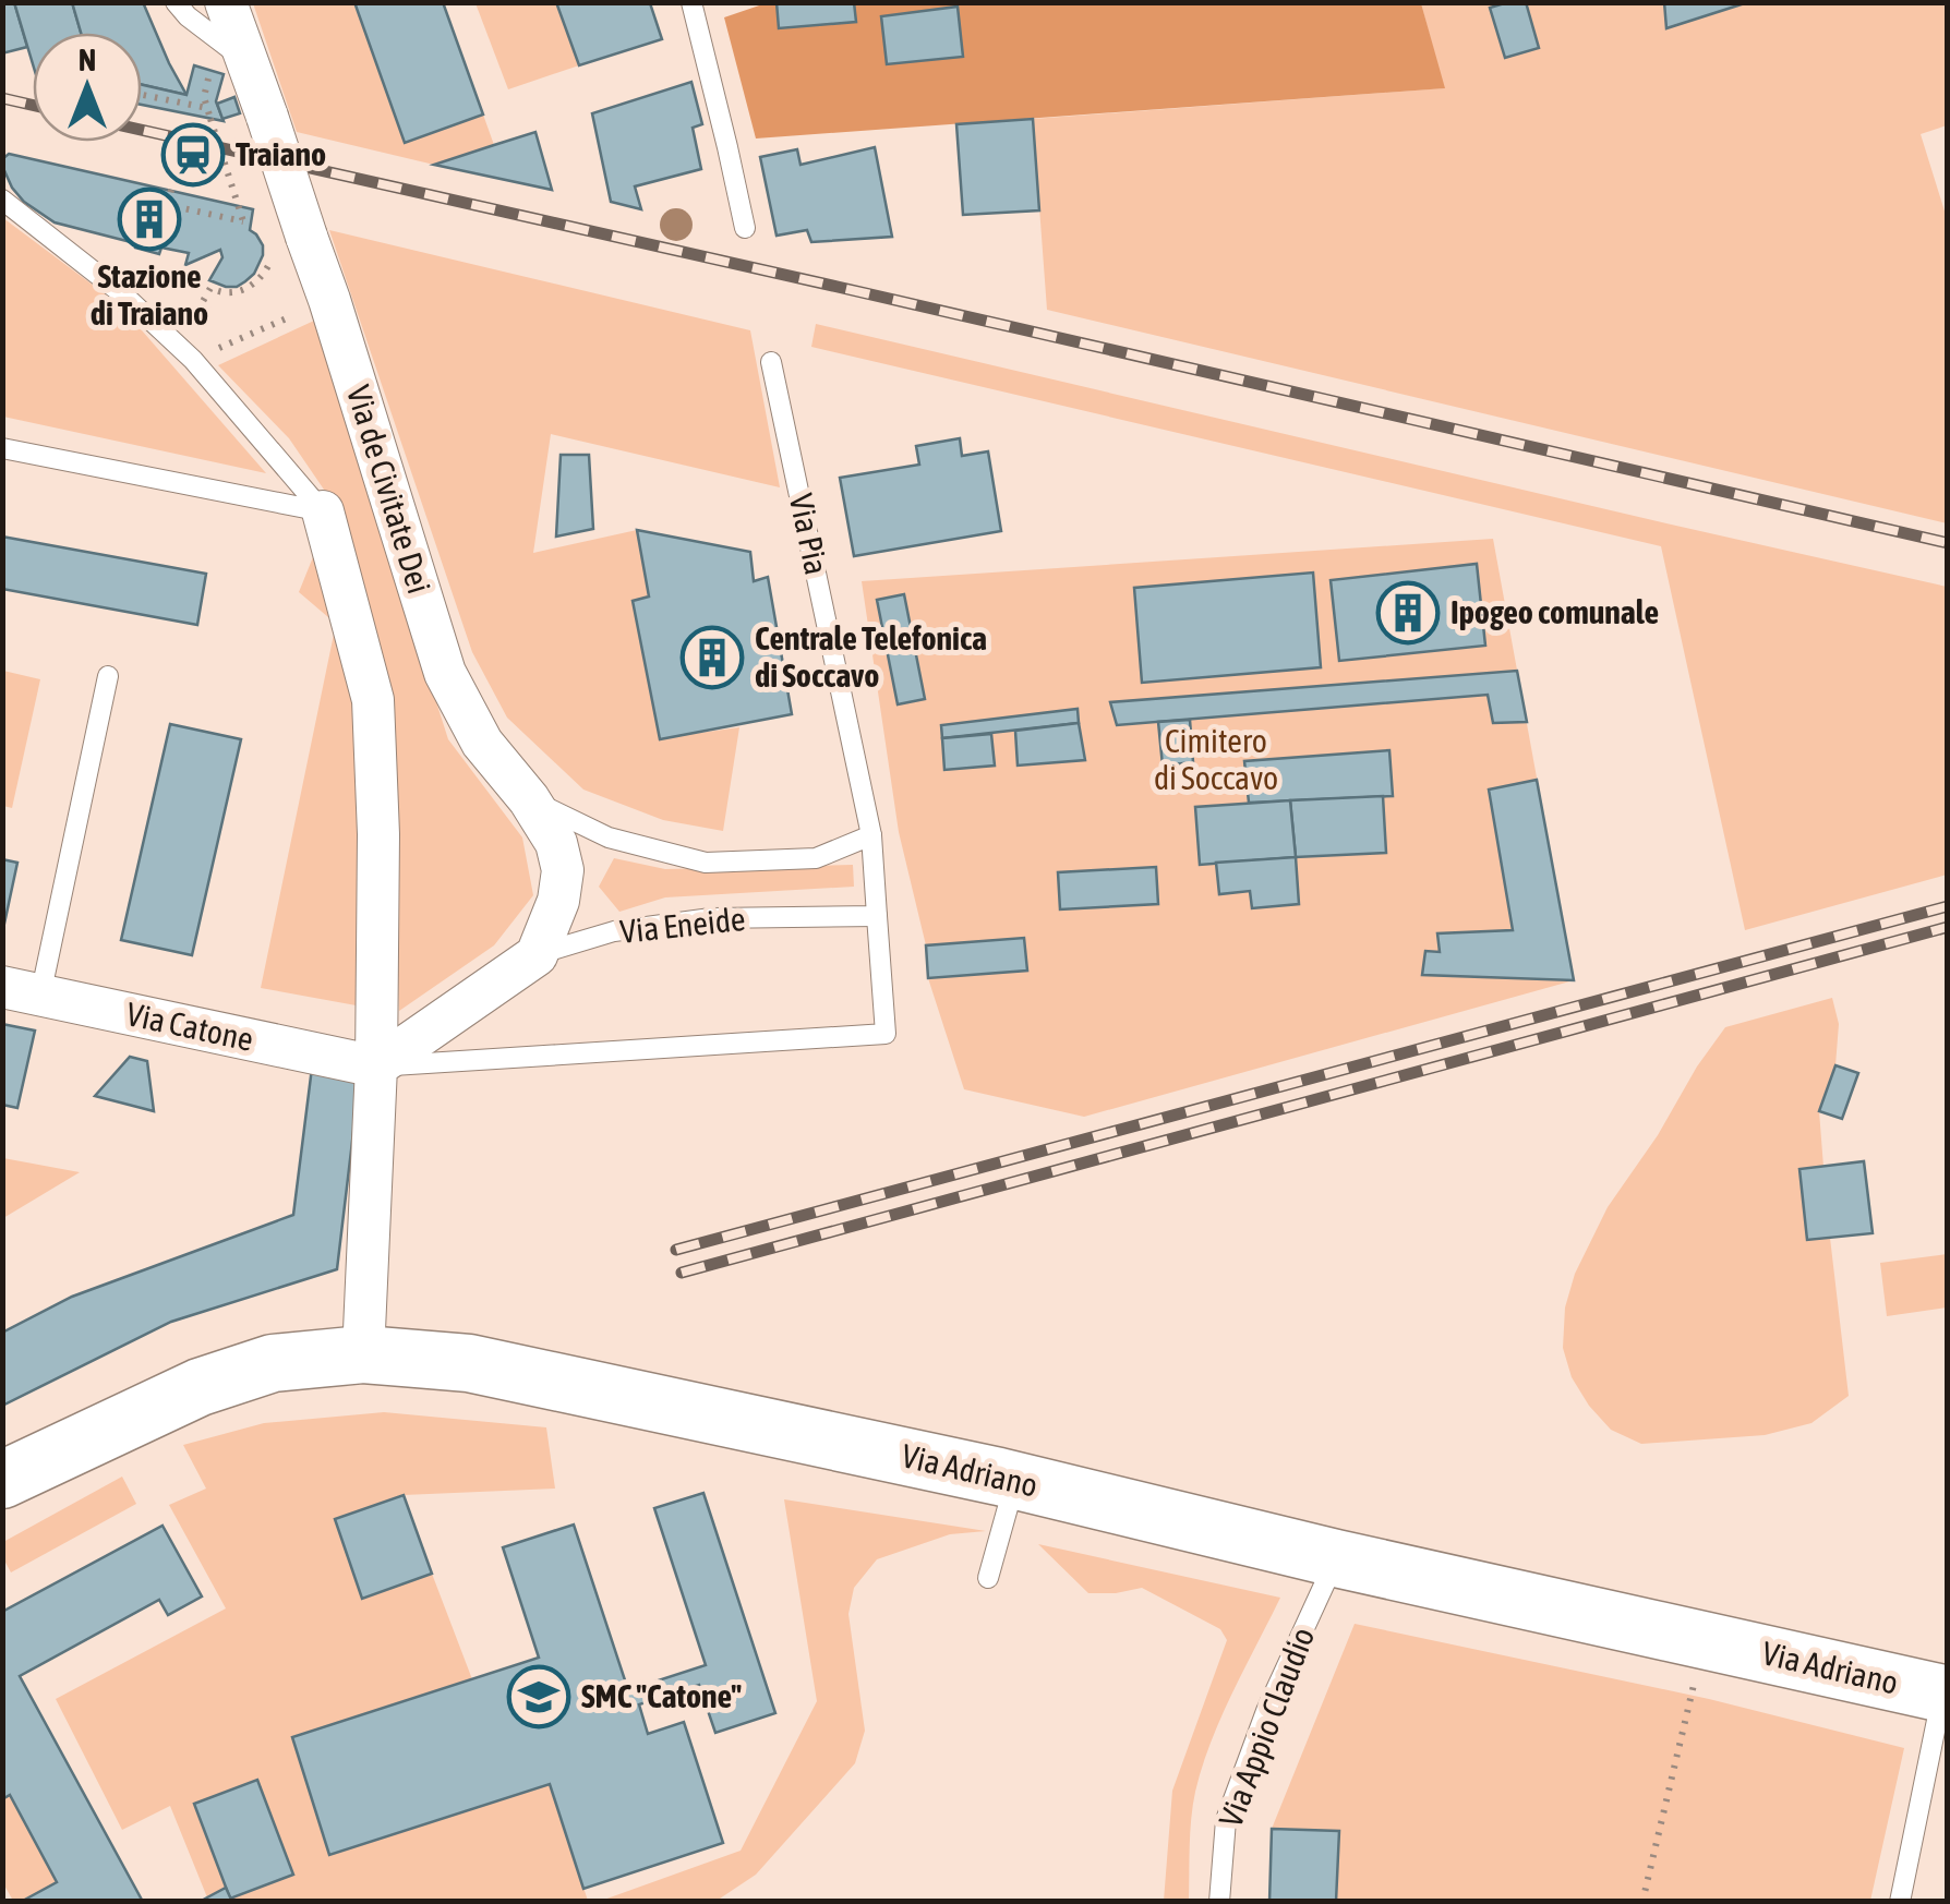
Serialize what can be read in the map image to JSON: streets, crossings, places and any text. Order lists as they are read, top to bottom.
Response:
{
  "streets": {
    "street": [
      "Via de Civitate Dei",
      "Via Eneide",
      "Via Catone",
      "Via Adriano"
    ],
    "lane": ["Via Pia", "Via Appio Claudio"]
  },
  "crossings": [
    ["Via de Civitate Dei", "Via Eneide"],
    ["Via Pia", "Via Eneide"],
    ["Via Eneide", "Via Catone"],
    ["Via Adriano", "Via Appio Claudio"]
  ],
  "parks": ["Cimitero di Soccavo"],
  "places": {
    "station": ["Traiano"],
    "building": ["Stazione di Traiano", "Ipogeo comunale", "Centrale Telefonica di Soccavo"],
    "school or university": ["SMC \"Catone\""]
  },
  "north": "top"
}
